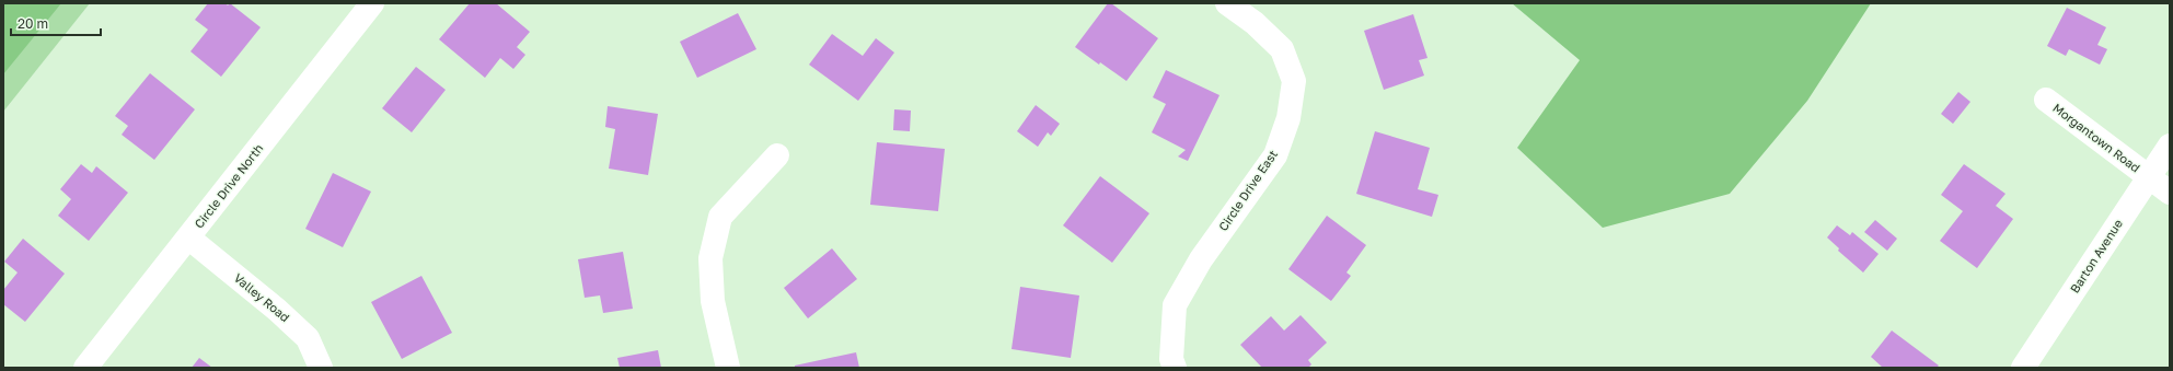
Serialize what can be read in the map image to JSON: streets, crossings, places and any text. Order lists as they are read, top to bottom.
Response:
{
  "streets": {
    "street": [
      "Morgantown Road",
      "Circle Drive North",
      "Circle Drive East",
      "Barton Avenue",
      "Valley Road"
    ]
  },
  "crossings": [
    ["Morgantown Road", "Barton Avenue"],
    ["Circle Drive North", "Valley Road"]
  ],
  "scale_bar": "20 m"
}
